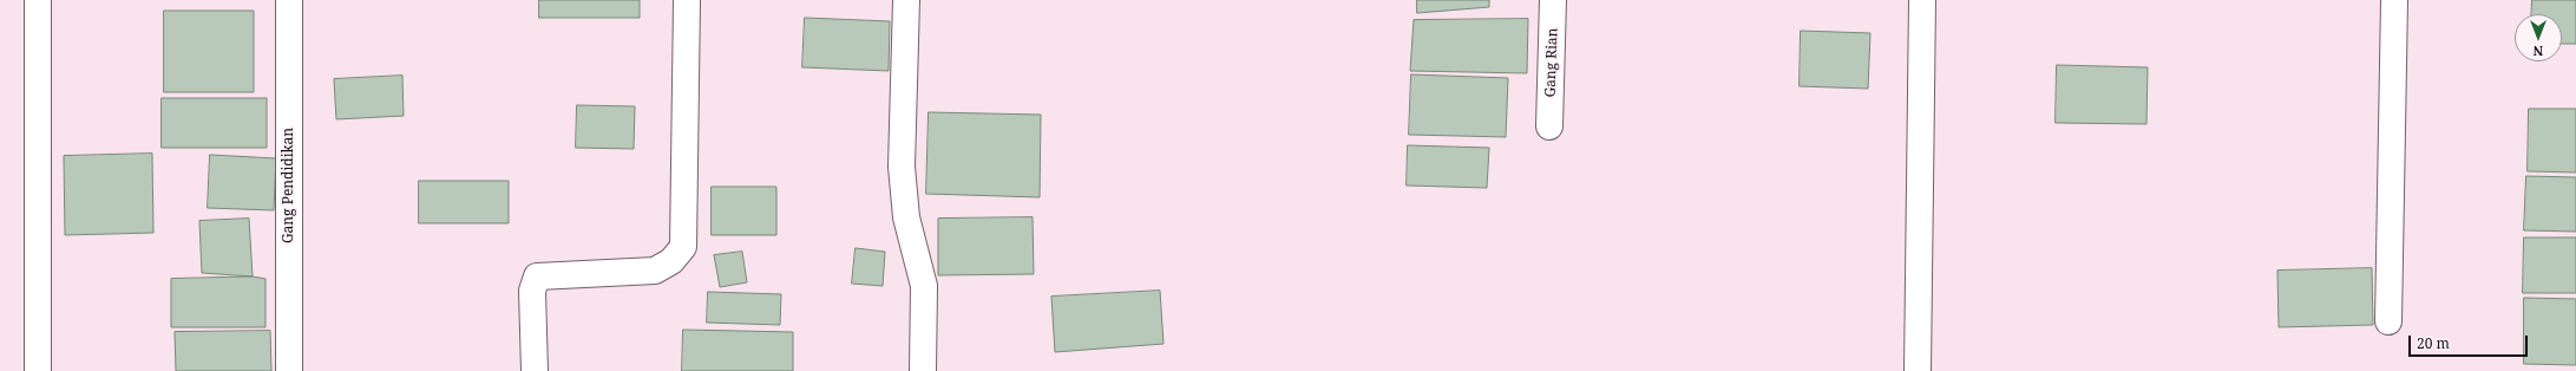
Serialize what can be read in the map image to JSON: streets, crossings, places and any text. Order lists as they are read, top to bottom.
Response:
{
  "streets": {
    "street": ["Gang Rian", "Gang Pendidikan"]
  },
  "scale_bar": "20 m",
  "north": "bottom"
}
